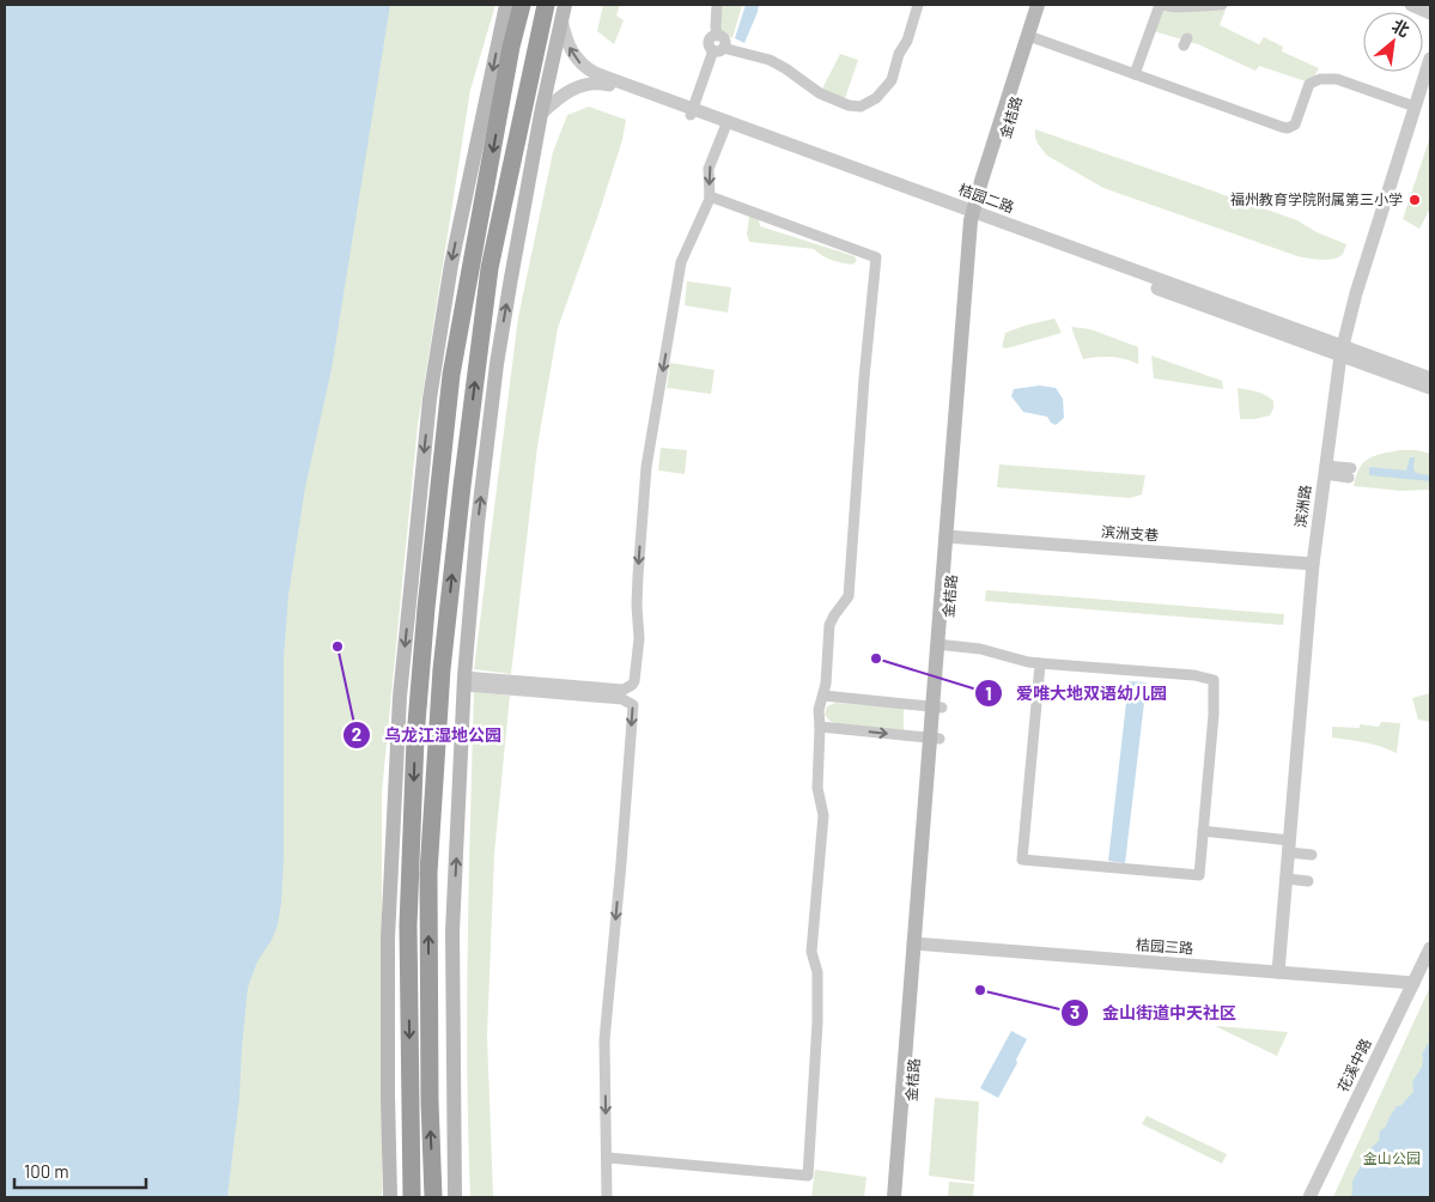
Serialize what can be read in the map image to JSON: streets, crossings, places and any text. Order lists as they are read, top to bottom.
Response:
{
  "streets": {
    "main road": ["金桔路"],
    "street": [
      "桔园二路",
      "滨洲路",
      "滨洲支巷",
      "桔园三路",
      "花溪中路"
    ]
  },
  "crossings": [
    ["金桔路", "桔园二路"],
    ["金桔路", "滨洲支巷"],
    ["金桔路", "桔园三路"],
    ["桔园二路", "滨洲路"],
    ["滨洲路", "滨洲支巷"],
    ["滨洲路", "桔园三路"],
    ["桔园三路", "花溪中路"]
  ],
  "parks": ["金山公园"],
  "places": [
    "福州教育学院附属第三小学",
    "乌龙江湿地公园",
    "爱唯大地双语幼儿园",
    "金山街道中天社区"
  ],
  "scale_bar": "100 m",
  "north": "top right"
}
